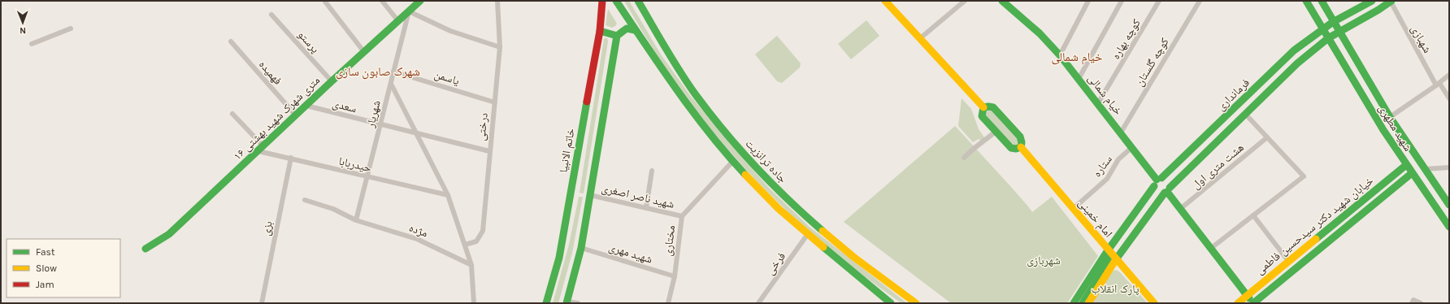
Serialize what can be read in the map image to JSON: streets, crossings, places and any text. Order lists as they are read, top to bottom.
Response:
{
  "streets": {
    "main road": [
      "خیام شمالی",
      "فرمانداری",
      "۱۶ متری شهرک شهيد بهشتی",
      "شهید مطهری",
      "خاتم الانبیا",
      "جاده ترانزیت",
      "امام خمینی",
      "خیابان شهید دکتر سیدحسین فاطمی"
    ],
    "street": [
      "کوچه بهاره",
      "شهبازی",
      "پرستو",
      "کوچه گلستان",
      "فهمیده",
      "یاسمن",
      "سعدی",
      "شهریار",
      "درختی",
      "حیدربابا",
      "ستاره",
      "هشت متری اول",
      "شهید ناصر اصغری",
      "بزی",
      "مژده",
      "مختاری",
      "شهید مهری",
      "فرخی"
    ]
  },
  "crossings": [
    ["کوچه بهاره", "خیام شمالی"],
    ["پرستو", "۱۶ متری شهرک شهيد بهشتی"],
    ["کوچه گلستان", "خیام شمالی"],
    ["فهمیده", "۱۶ متری شهرک شهيد بهشتی"],
    ["یاسمن", "شهریار"],
    ["یاسمن", "درختی"],
    ["خیام شمالی", "فرمانداری"],
    ["خیام شمالی", "ستاره"],
    ["فرمانداری", "شهید مطهری"],
    ["فرمانداری", "امام خمینی"],
    ["سعدی", "شهریار"],
    ["سعدی", "۱۶ متری شهرک شهيد بهشتی"],
    ["سعدی", "درختی"],
    ["شهریار", "۱۶ متری شهرک شهيد بهشتی"],
    ["شهریار", "حیدربابا"],
    ["شهریار", "مژده"],
    ["۱۶ متری شهرک شهيد بهشتی", "حیدربابا"],
    ["شهید مطهری", "خیابان شهید دکتر سیدحسین فاطمی"],
    ["حیدربابا", "بزی"],
    ["ستاره", "امام خمینی"],
    ["شهید ناصر اصغری", "مختاری"],
    ["مختاری", "شهید مهری"]
  ],
  "districts": ["خیام شمالی", "شهرک صابون سازی"],
  "parks": ["شهربازی", "پارک انقلاب"],
  "legend": ["Fast", "Slow", "Jam"],
  "north": "bottom"
}
